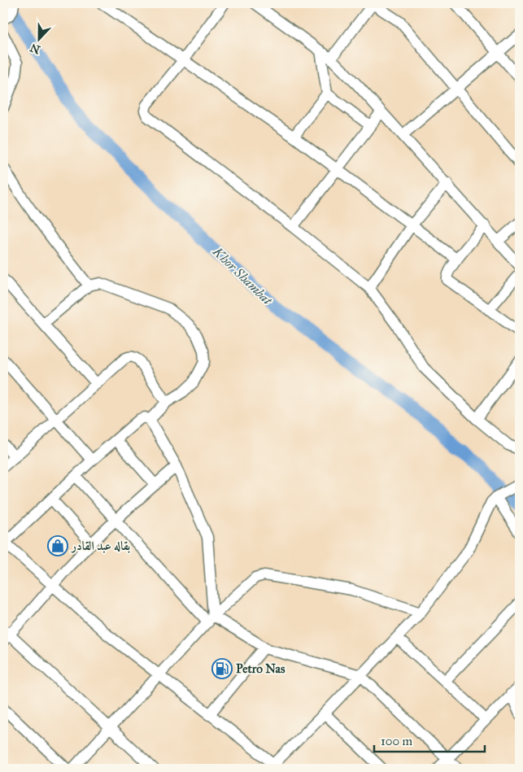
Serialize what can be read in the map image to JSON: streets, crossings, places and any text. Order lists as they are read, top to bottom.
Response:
{
  "water": ["Khor Shambat"],
  "places": {
    "shop": ["بقاله عبد القادر"],
    "fuel station": ["Petro Nas"]
  },
  "scale_bar": "100 m",
  "north": "bottom"
}
